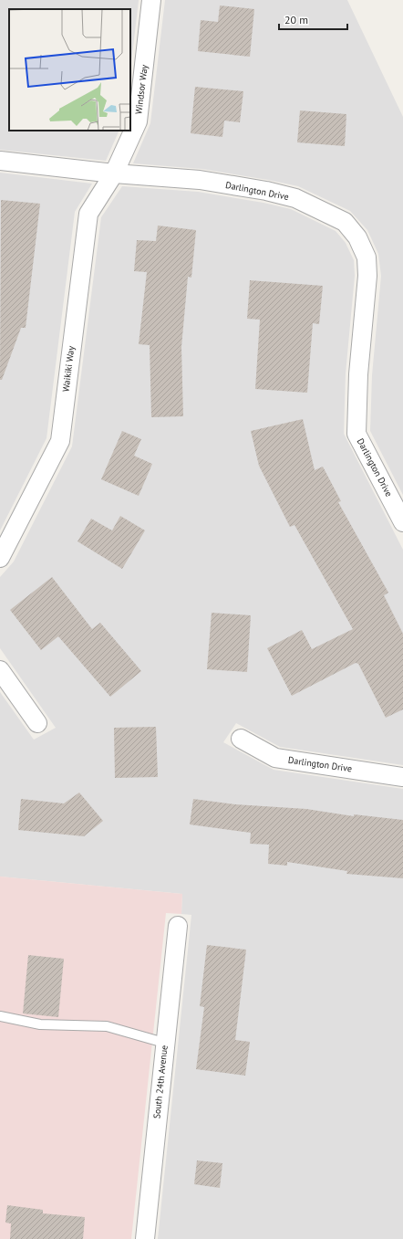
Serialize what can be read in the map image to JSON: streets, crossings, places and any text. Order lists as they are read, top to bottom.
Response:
{
  "streets": {
    "street": [
      "Windsor Way",
      "Darlington Drive",
      "Waikiki Way",
      "South 24th Avenue"
    ]
  },
  "crossings": [
    ["Windsor Way", "Darlington Drive"],
    ["Windsor Way", "Waikiki Way"],
    ["Darlington Drive", "Waikiki Way"]
  ],
  "scale_bar": "20 m"
}
